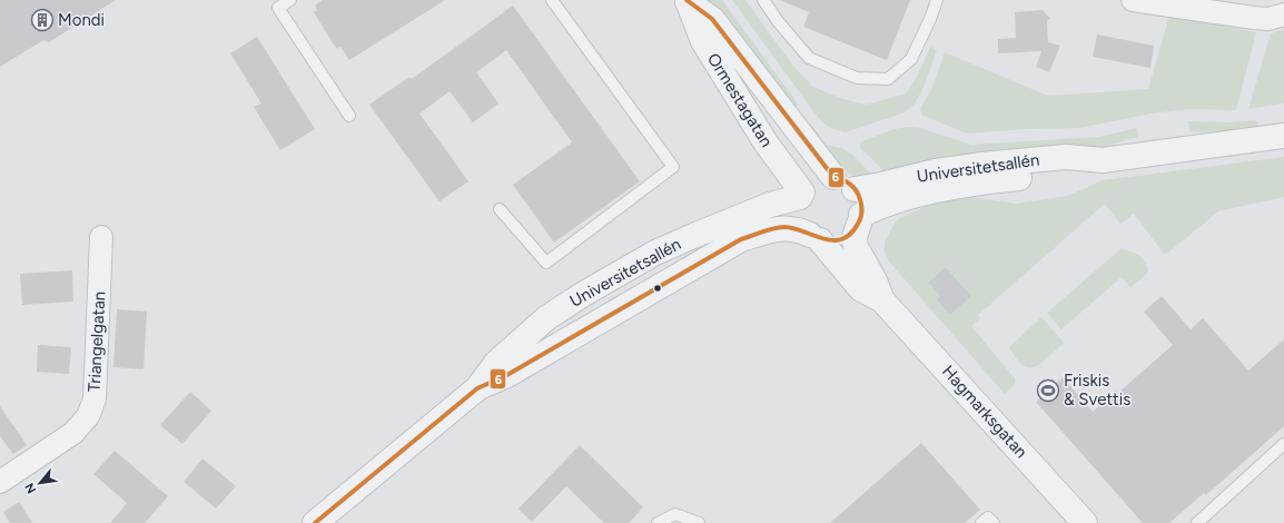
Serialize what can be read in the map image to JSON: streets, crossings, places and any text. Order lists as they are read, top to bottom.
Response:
{
  "streets": {
    "street": [
      "Ormestagatan",
      "Universitetsallén",
      "Triangelgatan",
      "Hagmarksgatan"
    ]
  },
  "crossings": [
    ["Ormestagatan", "Universitetsallén"],
    ["Ormestagatan", "Hagmarksgatan"],
    ["Universitetsallén", "Hagmarksgatan"]
  ],
  "places": {
    "building": ["Mondi"],
    "sports": ["Friskis & Svettis"]
  },
  "lines": ["transit line 6"],
  "north": "bottom left"
}
